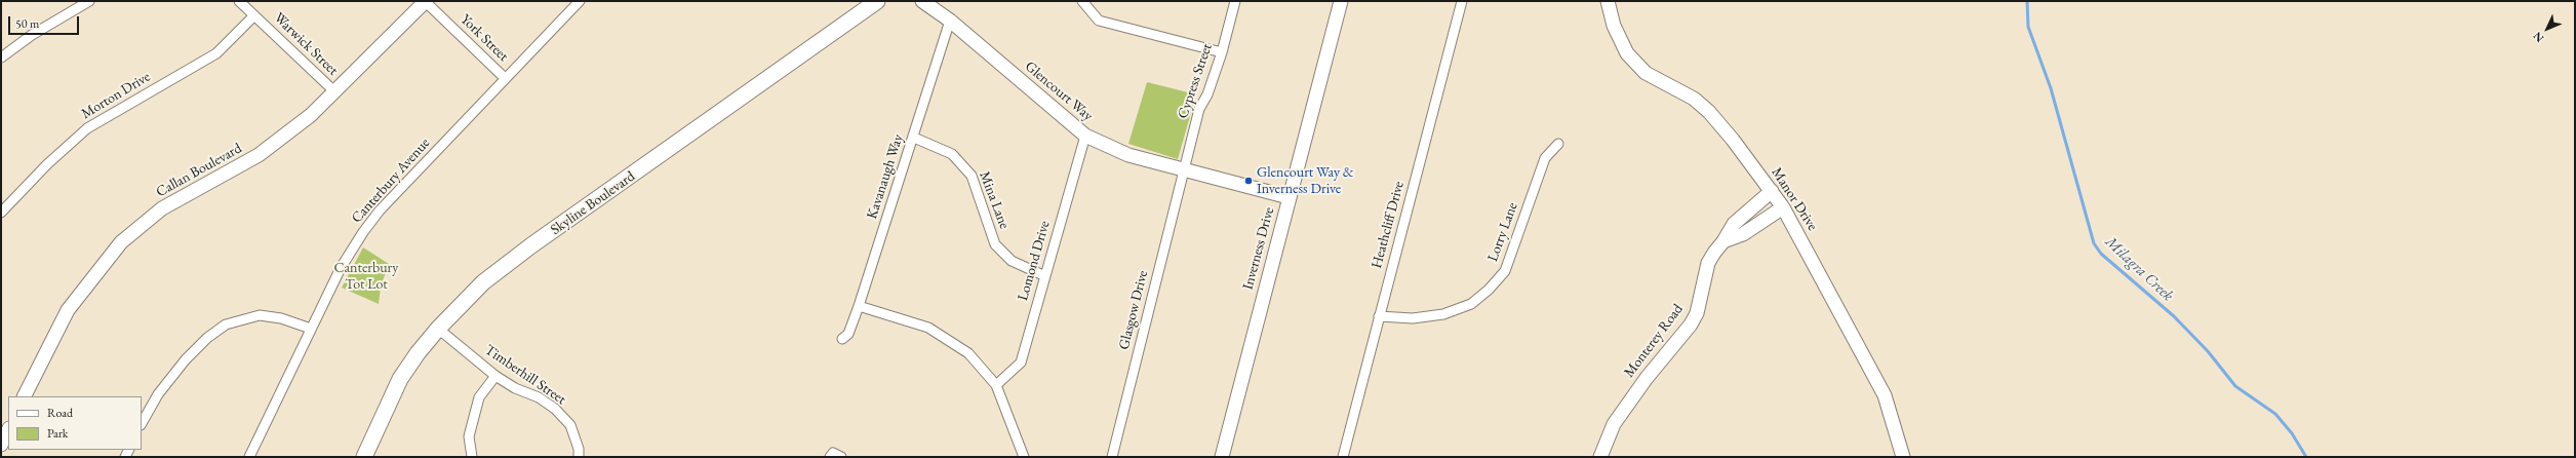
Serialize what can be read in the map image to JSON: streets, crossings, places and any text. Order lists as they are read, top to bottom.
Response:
{
  "streets": {
    "main road": ["Skyline Boulevard"],
    "street": [
      "York Street",
      "Warwick Street",
      "Cypress Street",
      "Glencourt Way",
      "Morton Drive",
      "Callan Boulevard",
      "Kavanaugh Way",
      "Canterbury Avenue",
      "Manor Drive",
      "Mina Lane",
      "Heathcliff Drive",
      "Lorry Lane",
      "Inverness Drive",
      "Lomond Drive",
      "Glasgow Drive",
      "Monterey Road",
      "Timberhill Street"
    ]
  },
  "crossings": [
    ["York Street", "Callan Boulevard"],
    ["York Street", "Canterbury Avenue"],
    ["Warwick Street", "Morton Drive"],
    ["Warwick Street", "Callan Boulevard"],
    ["Cypress Street", "Glencourt Way"],
    ["Cypress Street", "Glasgow Drive"],
    ["Glencourt Way", "Kavanaugh Way"],
    ["Glencourt Way", "Inverness Drive"],
    ["Glencourt Way", "Lomond Drive"],
    ["Glencourt Way", "Glasgow Drive"],
    ["Kavanaugh Way", "Mina Lane"],
    ["Manor Drive", "Monterey Road"],
    ["Mina Lane", "Lomond Drive"],
    ["Skyline Boulevard", "Timberhill Street"],
    ["Heathcliff Drive", "Lorry Lane"]
  ],
  "water": ["Milagra Creek"],
  "parks": ["Canterbury Tot Lot"],
  "places": ["Glencourt Way & Inverness Drive"],
  "legend": ["Road", "Park"],
  "scale_bar": "50 m",
  "north": "bottom left"
}
